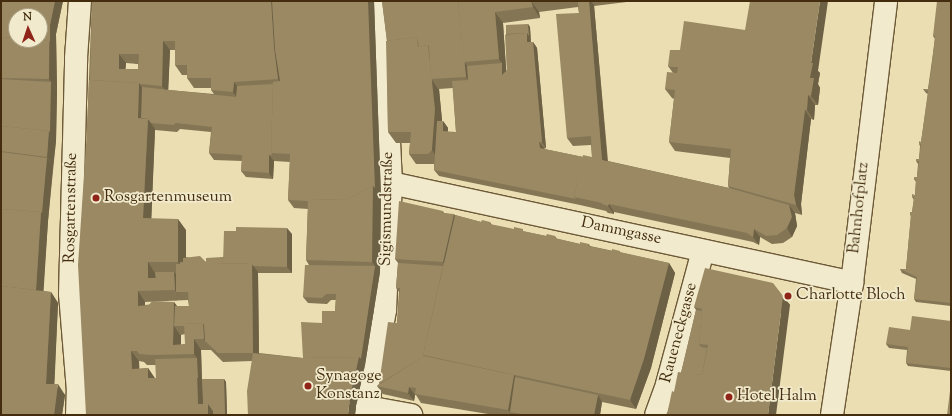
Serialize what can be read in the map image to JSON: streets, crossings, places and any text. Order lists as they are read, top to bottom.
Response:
{
  "streets": {
    "street": [
      "Rosgartenstraße",
      "Bahnhofplatz",
      "Sigismundstraße",
      "Dammgasse",
      "Raueneckgasse"
    ]
  },
  "crossings": [
    ["Bahnhofplatz", "Dammgasse"],
    ["Sigismundstraße", "Dammgasse"],
    ["Dammgasse", "Raueneckgasse"]
  ],
  "places": [
    "Rosgartenmuseum",
    "Charlotte Bloch",
    "Synagoge Konstanz",
    "Hotel Halm"
  ],
  "north": "top"
}
